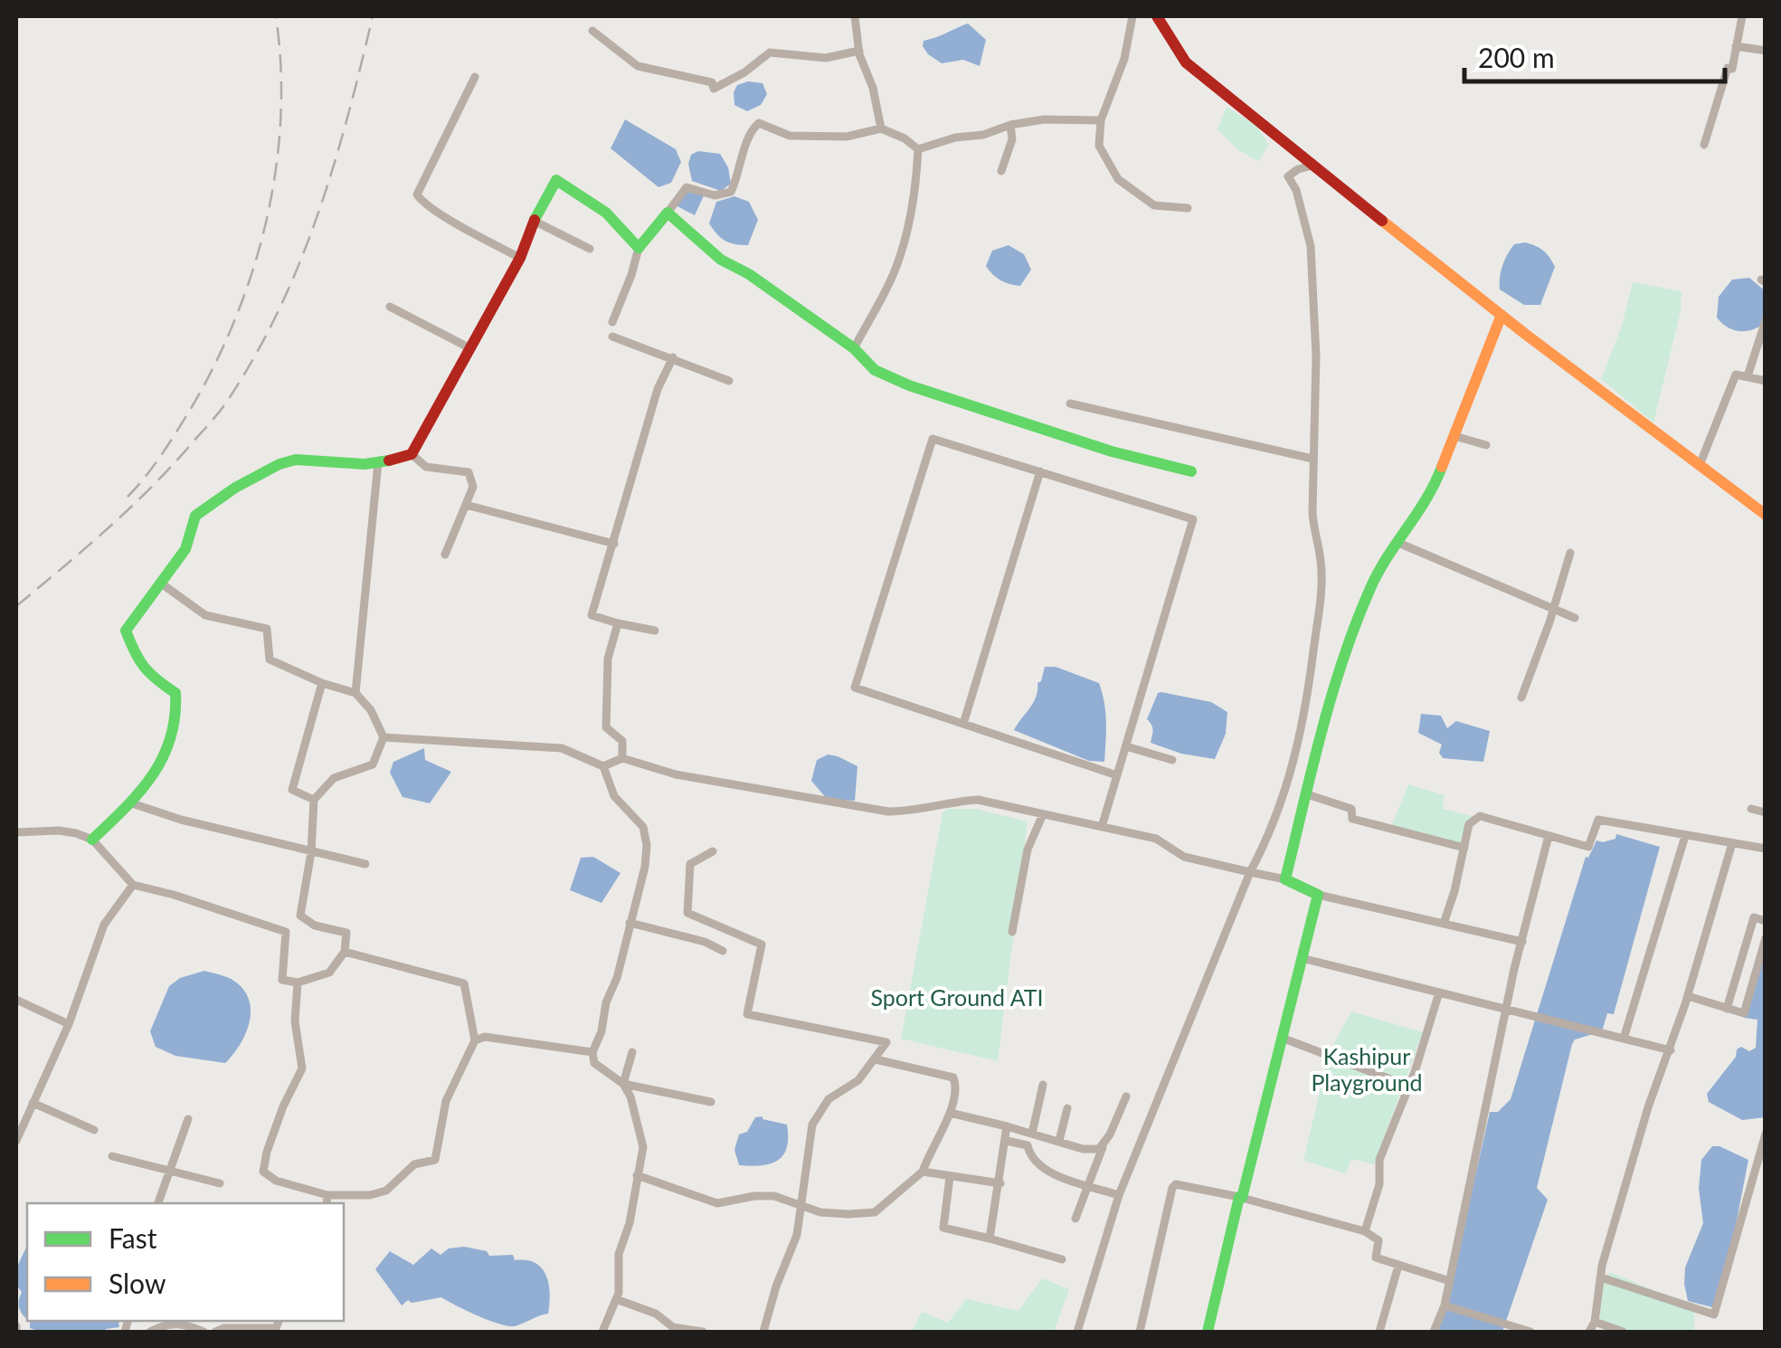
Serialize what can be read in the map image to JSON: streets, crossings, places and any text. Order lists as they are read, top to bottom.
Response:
{
  "parks": ["Sport Ground ATI", "Kashipur Playground"],
  "legend": ["Fast", "Slow"],
  "scale_bar": "200 m"
}
